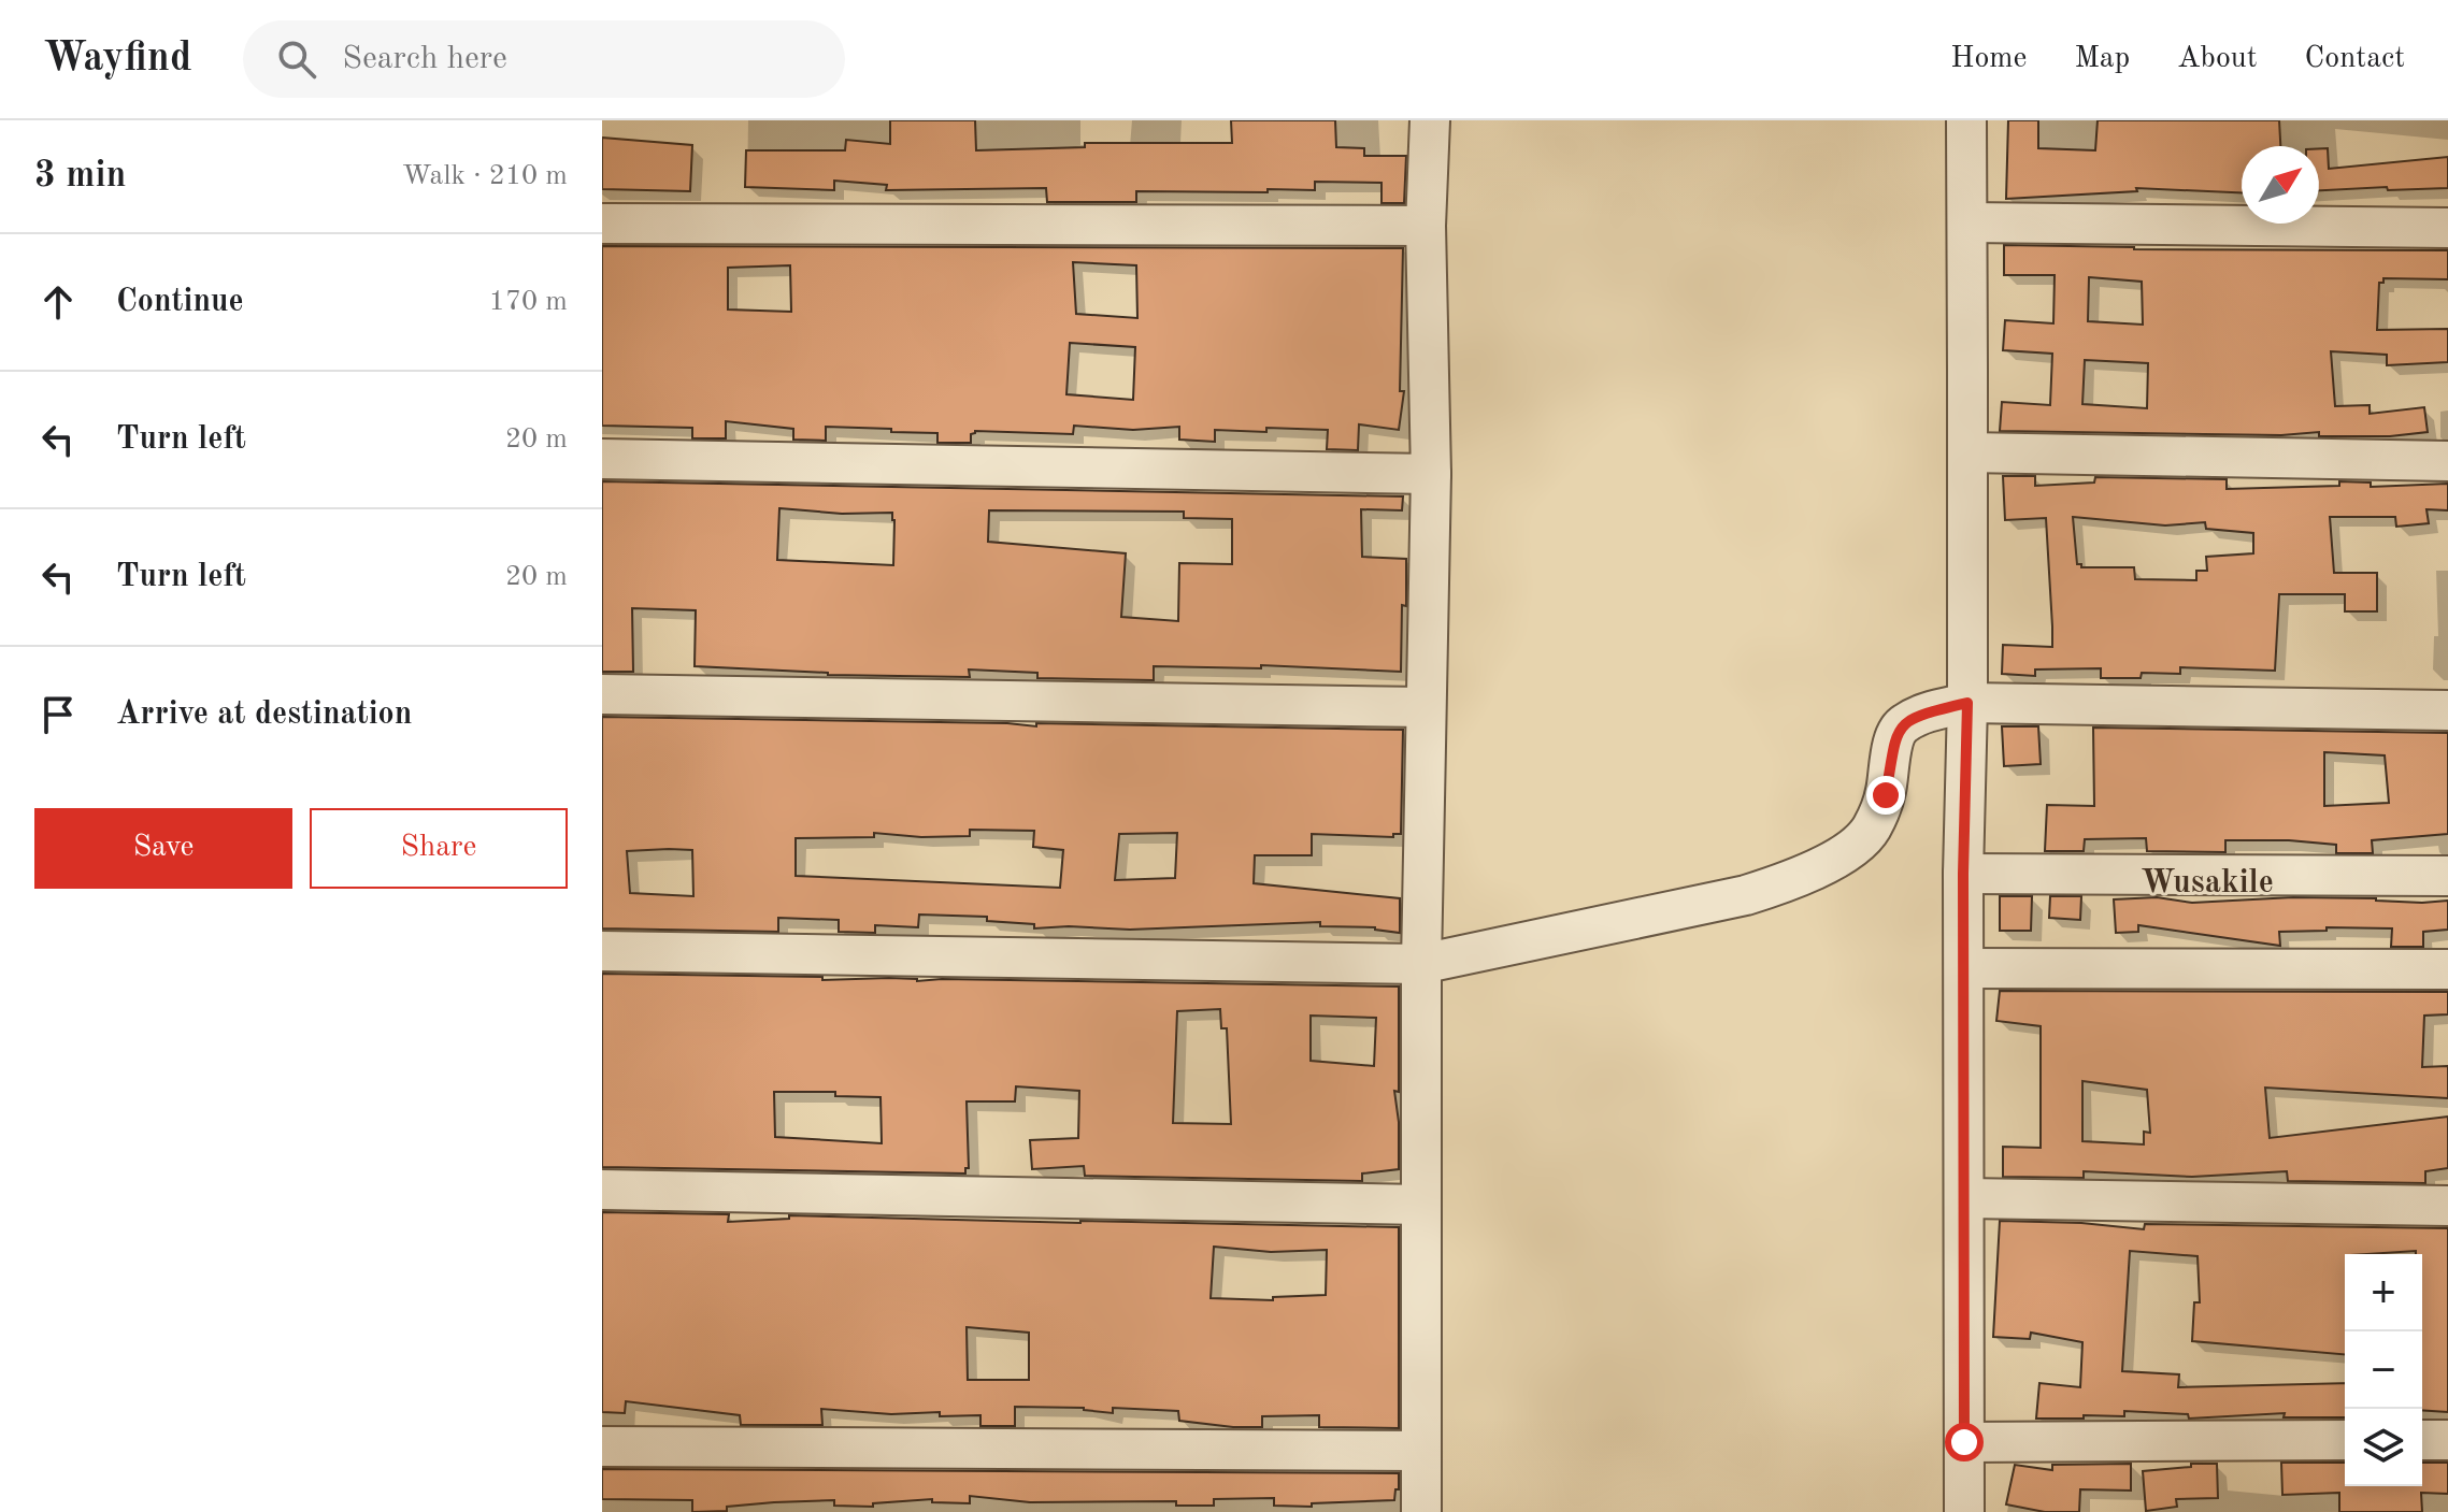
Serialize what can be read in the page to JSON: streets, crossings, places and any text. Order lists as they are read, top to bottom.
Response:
{
  "districts": ["Wusakile"],
  "north": "top right",
  "page": {
    "header": "Wayfind",
    "search": "Search here",
    "nav": [
      "Home",
      "Map",
      "About",
      "Contact"
    ],
    "heading": ["3 min", "Walk · 210 m"],
    "list": [
      ["Continue", "170 m"],
      ["Turn left", "20 m"],
      ["Turn left", "20 m"],
      "Arrive at destination"
    ],
    "buttons": ["Save", "Share"],
    "map_buttons": ["+", "−"]
  }
}
